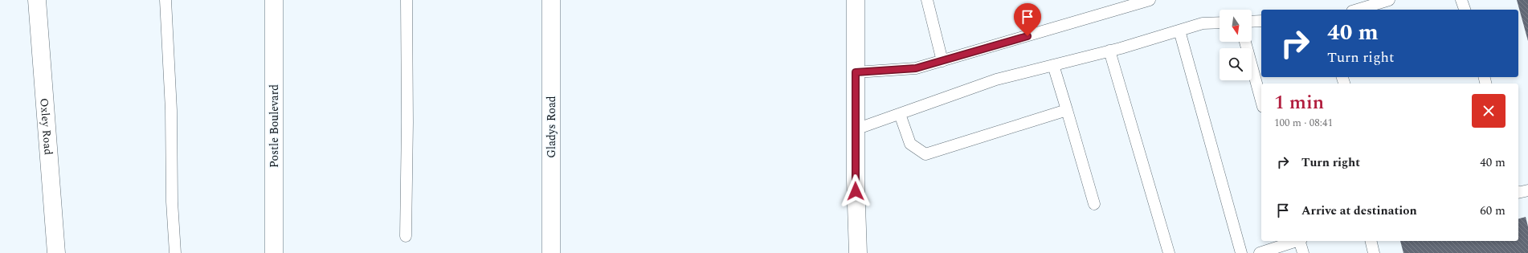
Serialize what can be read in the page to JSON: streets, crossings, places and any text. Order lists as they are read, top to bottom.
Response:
{
  "streets": {
    "street": ["Postle Boulevard", "Oxley Road", "Gladys Road"]
  },
  "north": "bottom",
  "page": {
    "turn": ["40 m", "Turn right"],
    "heading": ["1 min", "100 m · 08:41"],
    "list": [
      {
        "name": "Turn right",
        "value": "40 m"
      },
      {
        "name": "Arrive at destination",
        "value": "60 m"
      }
    ]
  }
}
